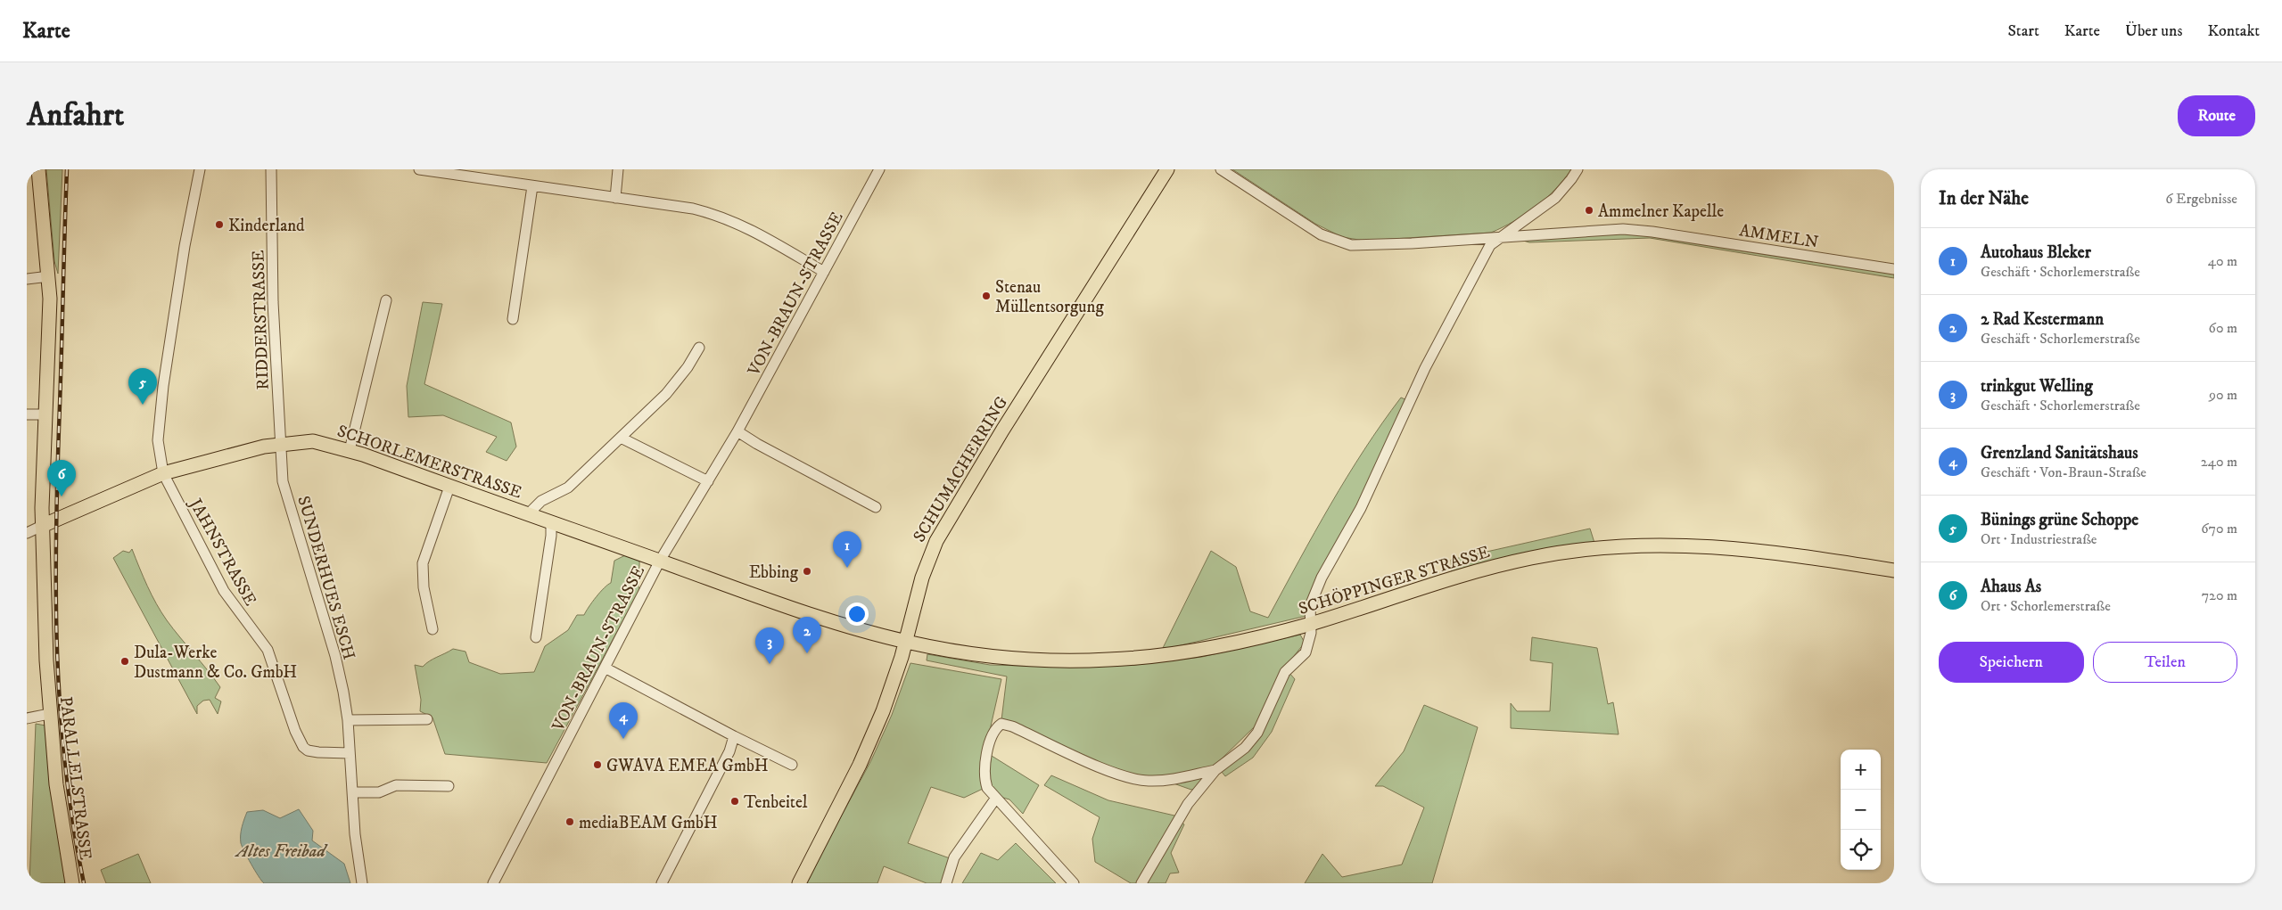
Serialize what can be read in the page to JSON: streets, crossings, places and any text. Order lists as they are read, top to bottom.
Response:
{
  "streets": {
    "main road": [
      "SCHORLEMERSTRASSE",
      "SCHUMACHERRING",
      "SCHÖPPINGER STRASSE",
      "PARALLELSTRASSE"
    ],
    "street": [
      "AMMELN",
      "VON-BRAUN-STRASSE",
      "RIDDERSTRASSE",
      "JAHNSTRASSE",
      "SUNDERHUES ESCH"
    ]
  },
  "crossings": [
    ["VON-BRAUN-STRASSE", "SCHORLEMERSTRASSE"],
    ["RIDDERSTRASSE", "SCHORLEMERSTRASSE"],
    ["RIDDERSTRASSE", "SUNDERHUES ESCH"],
    ["SCHORLEMERSTRASSE", "SCHUMACHERRING"],
    ["SCHORLEMERSTRASSE", "JAHNSTRASSE"],
    ["SCHORLEMERSTRASSE", "SUNDERHUES ESCH"],
    ["SCHORLEMERSTRASSE", "SCHÖPPINGER STRASSE"],
    ["SCHORLEMERSTRASSE", "PARALLELSTRASSE"],
    ["SCHUMACHERRING", "SCHÖPPINGER STRASSE"],
    ["JAHNSTRASSE", "SUNDERHUES ESCH"]
  ],
  "water": ["Altes Freibad"],
  "places": [
    "Ammelner Kapelle",
    "Kinderland",
    "Stenau Müllentsorgung",
    "Ebbing",
    "Dula-Werke Dustmann & Co. GmbH",
    "GWAVA EMEA GmbH",
    "Tenbeitel",
    "mediaBEAM GmbH"
  ],
  "page": {
    "header": "Karte",
    "nav": [
      "Start",
      "Karte",
      "Über uns",
      "Kontakt"
    ],
    "buttons": [
      "Route",
      ["Speichern", "Teilen"]
    ],
    "title": "Anfahrt",
    "heading": ["In der Nähe", "6 Ergebnisse"],
    "list": [
      {
        "mark": "1",
        "name": "Autohaus Bleker",
        "note": "Geschäft · Schorlemerstraße",
        "value": "40 m"
      },
      {
        "mark": "2",
        "name": "2 Rad Kestermann",
        "note": "Geschäft · Schorlemerstraße",
        "value": "60 m"
      },
      {
        "mark": "3",
        "name": "trinkgut Welling",
        "note": "Geschäft · Schorlemerstraße",
        "value": "90 m"
      },
      {
        "mark": "4",
        "name": "Grenzland Sanitätshaus",
        "note": "Geschäft · Von-Braun-Straße",
        "value": "240 m"
      },
      {
        "mark": "5",
        "name": "Bünings grüne Schoppe",
        "note": "Ort · Industriestraße",
        "value": "670 m"
      },
      {
        "mark": "6",
        "name": "Ahaus As",
        "note": "Ort · Schorlemerstraße",
        "value": "720 m"
      }
    ],
    "pins": [
      "5",
      "6",
      "1",
      "2",
      "3",
      "4"
    ],
    "map_buttons": ["+", "−"]
  }
}
